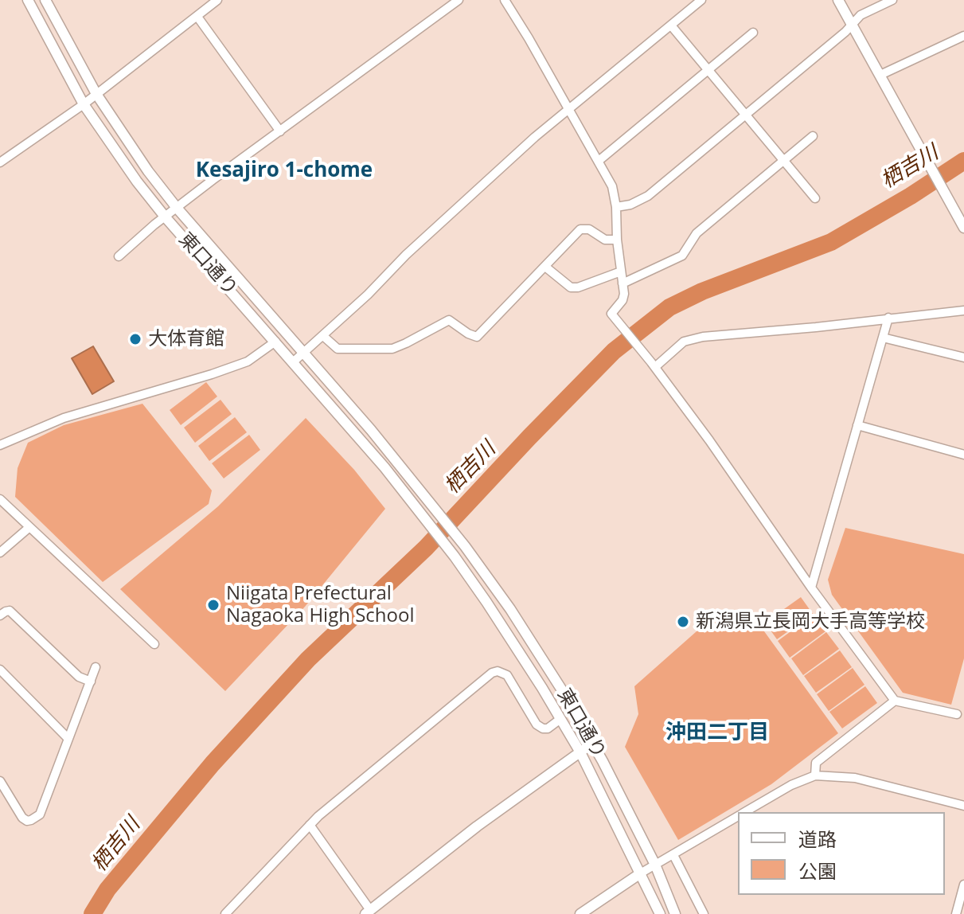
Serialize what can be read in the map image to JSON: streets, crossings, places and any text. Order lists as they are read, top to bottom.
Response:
{
  "streets": {
    "street": ["東口通り"]
  },
  "districts": ["Kesajiro 1-chome", "沖田二丁目"],
  "water": ["栖吉川"],
  "places": ["大体育館", "Niigata Prefectural Nagaoka High School", "新潟県立長岡大手高等学校"],
  "legend": ["道路", "公園"]
}
